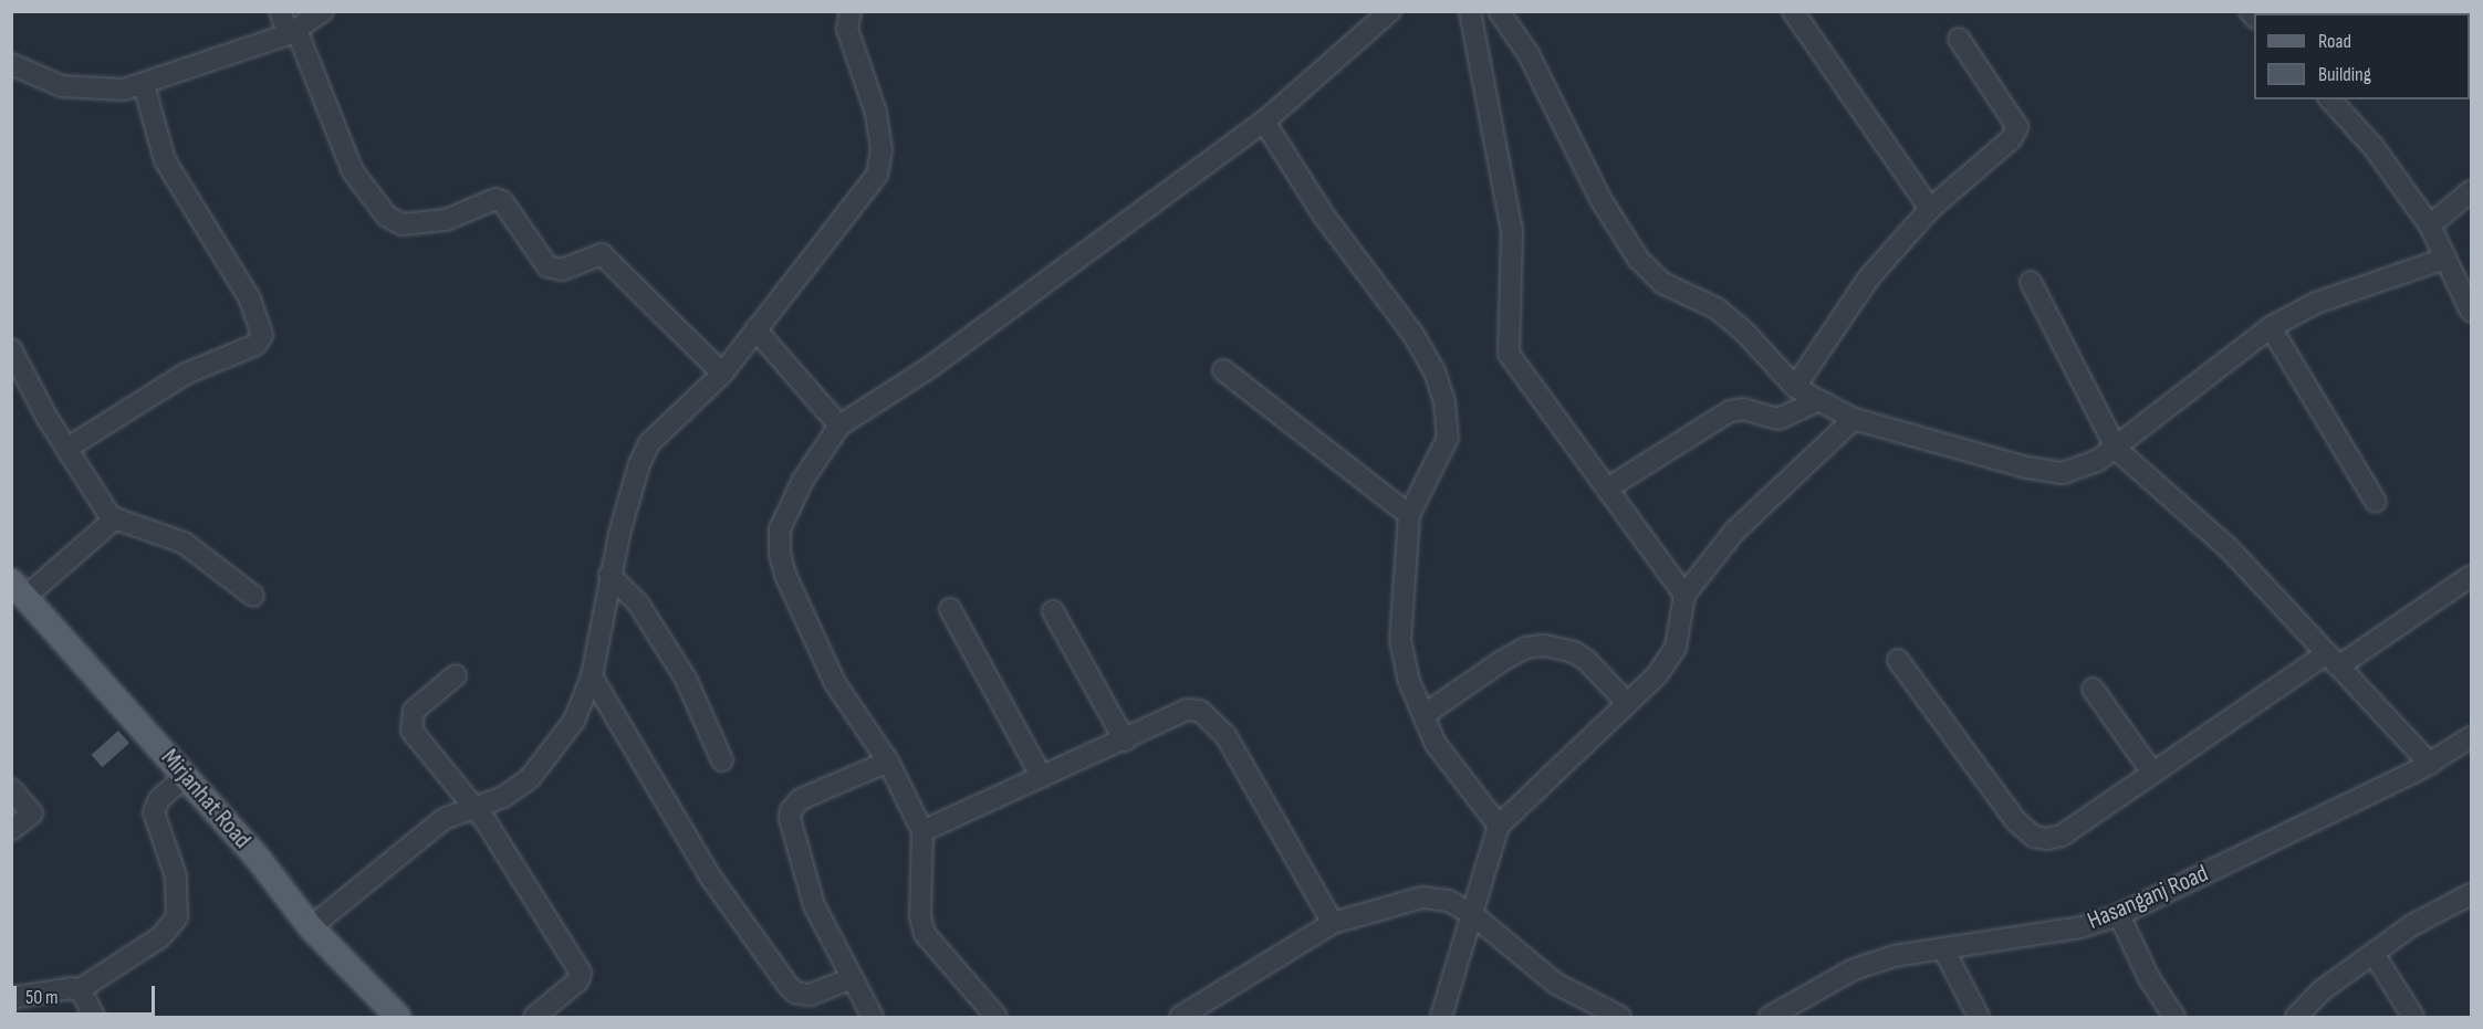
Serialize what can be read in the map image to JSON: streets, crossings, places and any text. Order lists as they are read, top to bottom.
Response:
{
  "streets": {
    "main road": ["Mirjanhat Road"],
    "street": ["Hasanganj Road"]
  },
  "legend": ["Road", "Building"],
  "scale_bar": "50 m"
}
